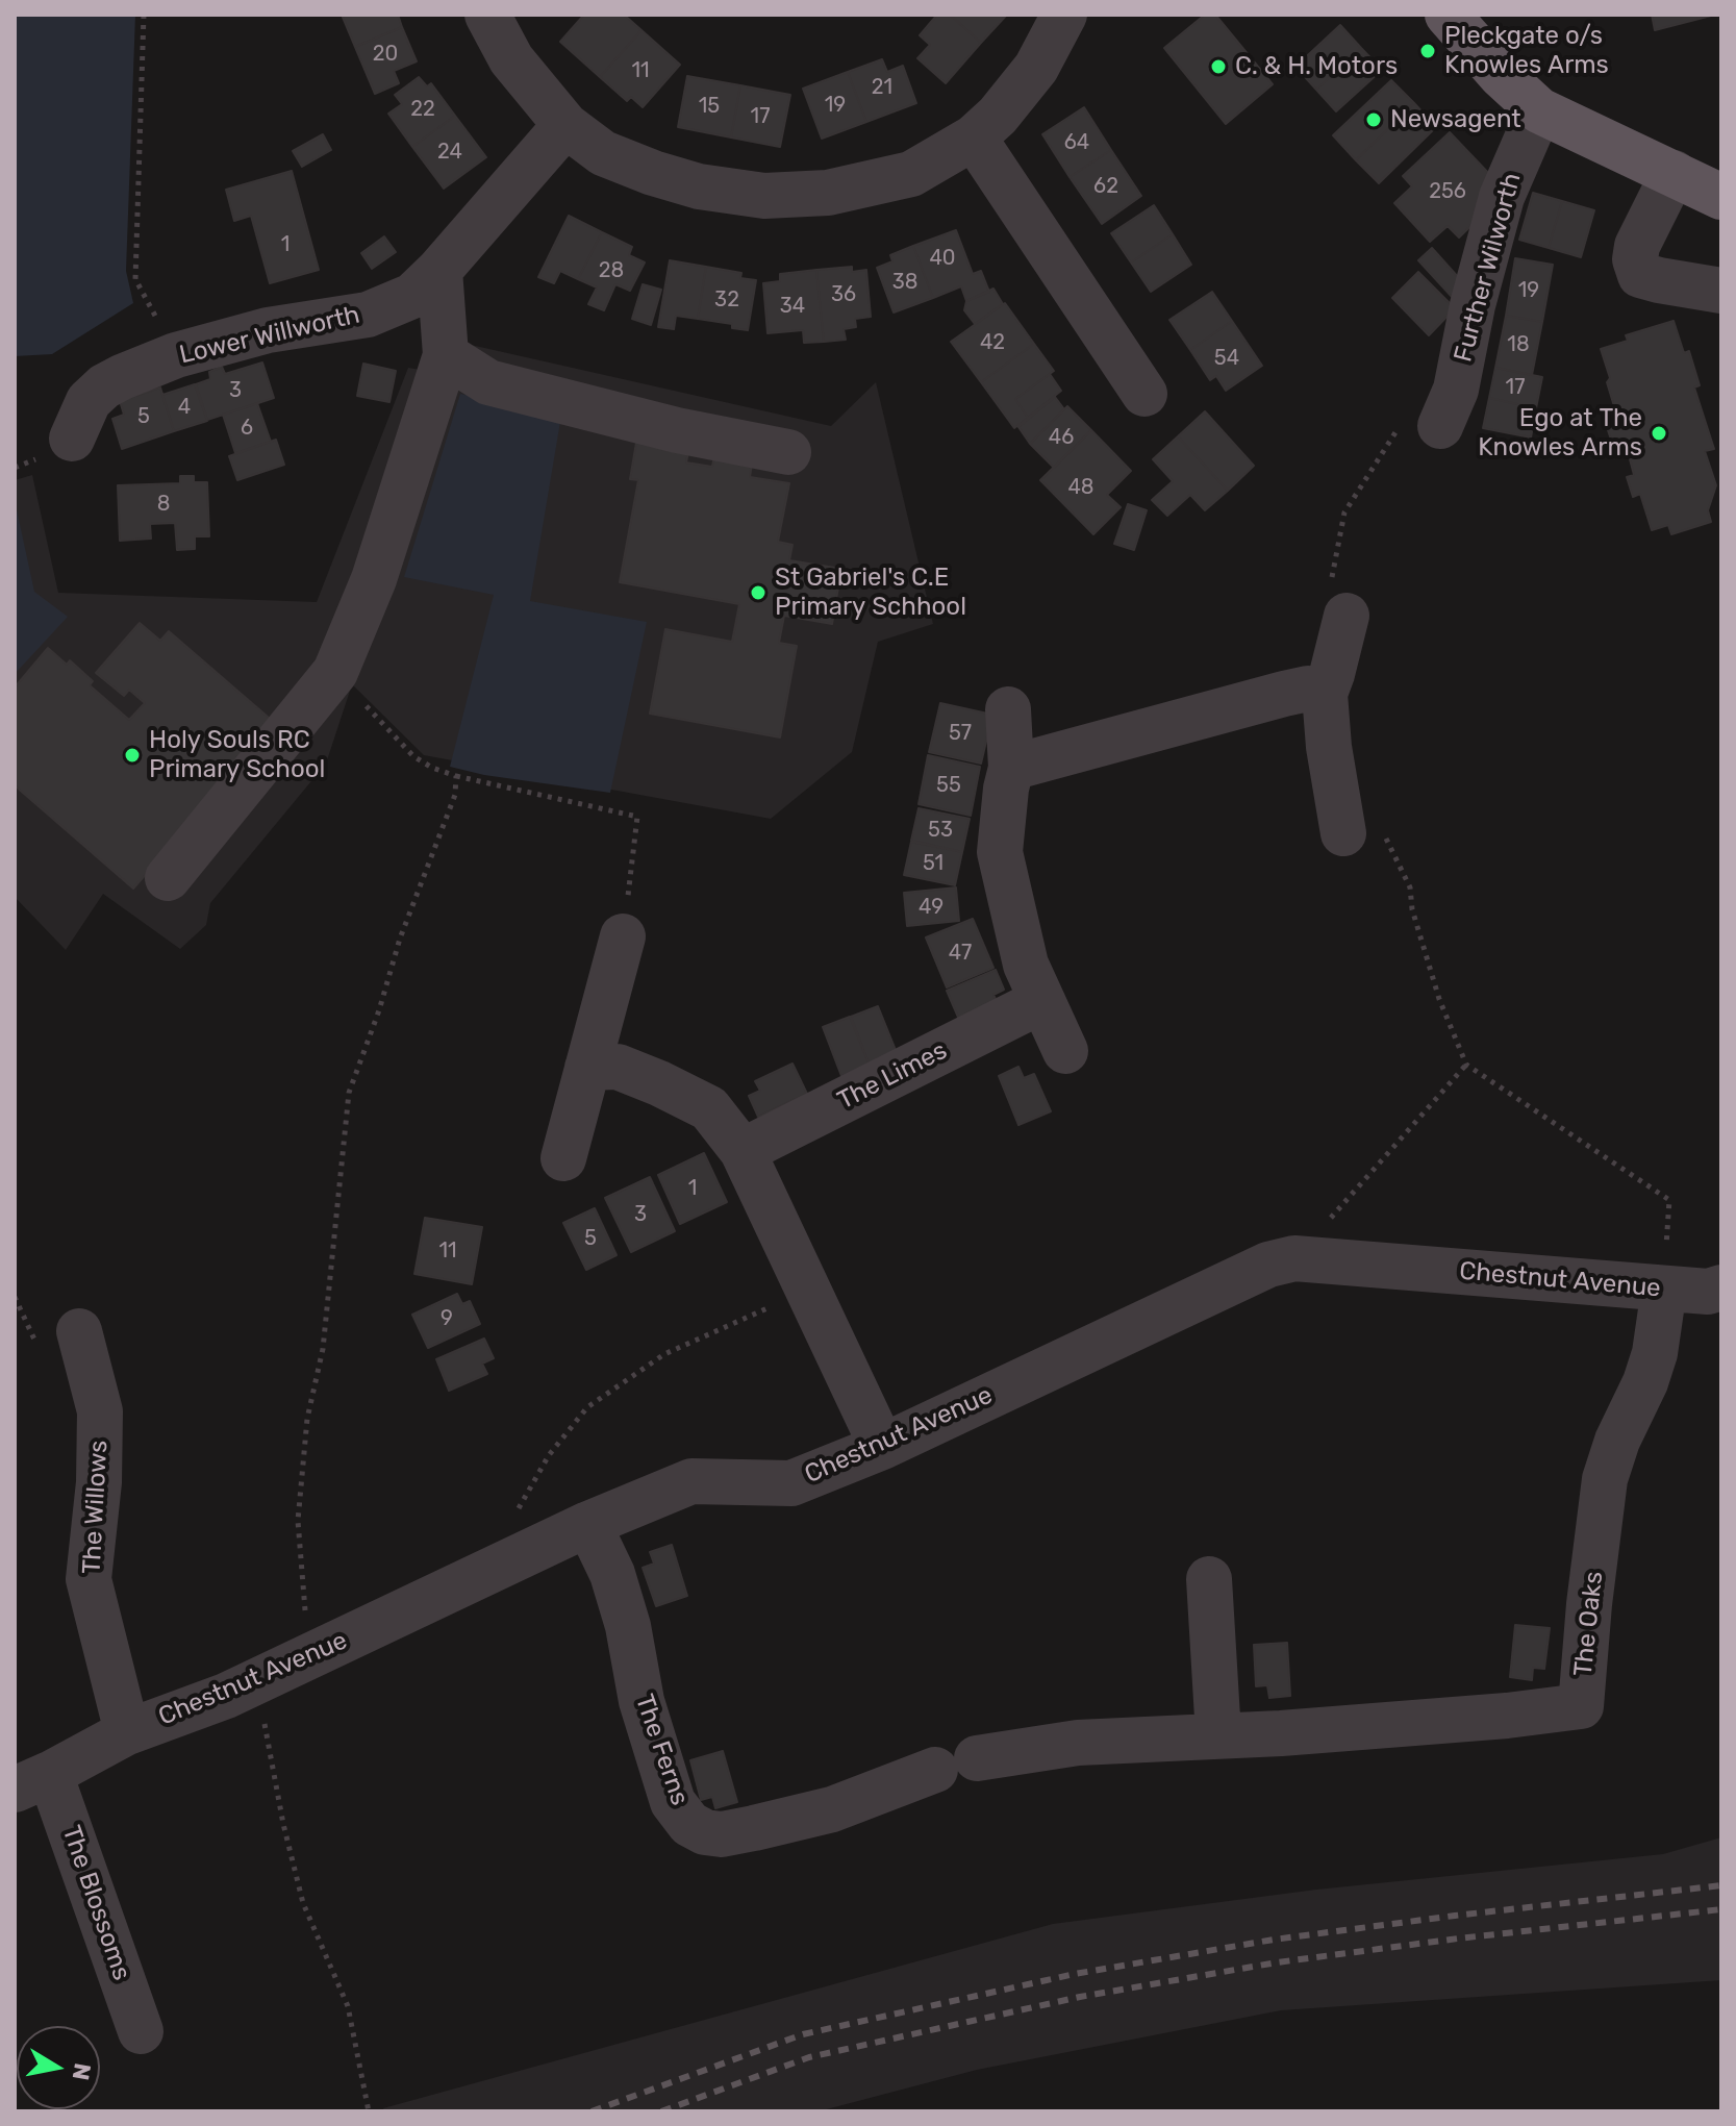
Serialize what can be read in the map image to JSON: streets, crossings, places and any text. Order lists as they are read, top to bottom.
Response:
{
  "streets": {
    "street": [
      "Further Wilworth",
      "Lower Willworth",
      "The Limes",
      "Chestnut Avenue",
      "The Willows",
      "The Oaks",
      "The Ferns",
      "The Blossoms"
    ]
  },
  "crossings": [
    ["Chestnut Avenue", "The Willows"],
    ["Chestnut Avenue", "The Oaks"],
    ["Chestnut Avenue", "The Ferns"],
    ["Chestnut Avenue", "The Blossoms"],
    ["The Oaks", "The Ferns"]
  ],
  "places": [
    "Pleckgate o/s Knowles Arms",
    "C. & H. Motors",
    "Newsagent",
    "Ego at The Knowles Arms",
    "St Gabriel's C.E Primary Schhool",
    "Holy Souls RC Primary School"
  ],
  "house_numbers": [
    "20",
    "11",
    "21",
    "19",
    "15",
    "22",
    "17",
    "64",
    "24",
    "62",
    "256",
    "1",
    "40",
    "28",
    "38",
    "19",
    "36",
    "32",
    "34",
    "42",
    "18",
    "54",
    "17",
    "3",
    "4",
    "5",
    "6",
    "46",
    "48",
    "8",
    "57",
    "55",
    "53",
    "51",
    "49",
    "47",
    "1",
    "3",
    "5",
    "11",
    "9"
  ],
  "north": "right"
}
